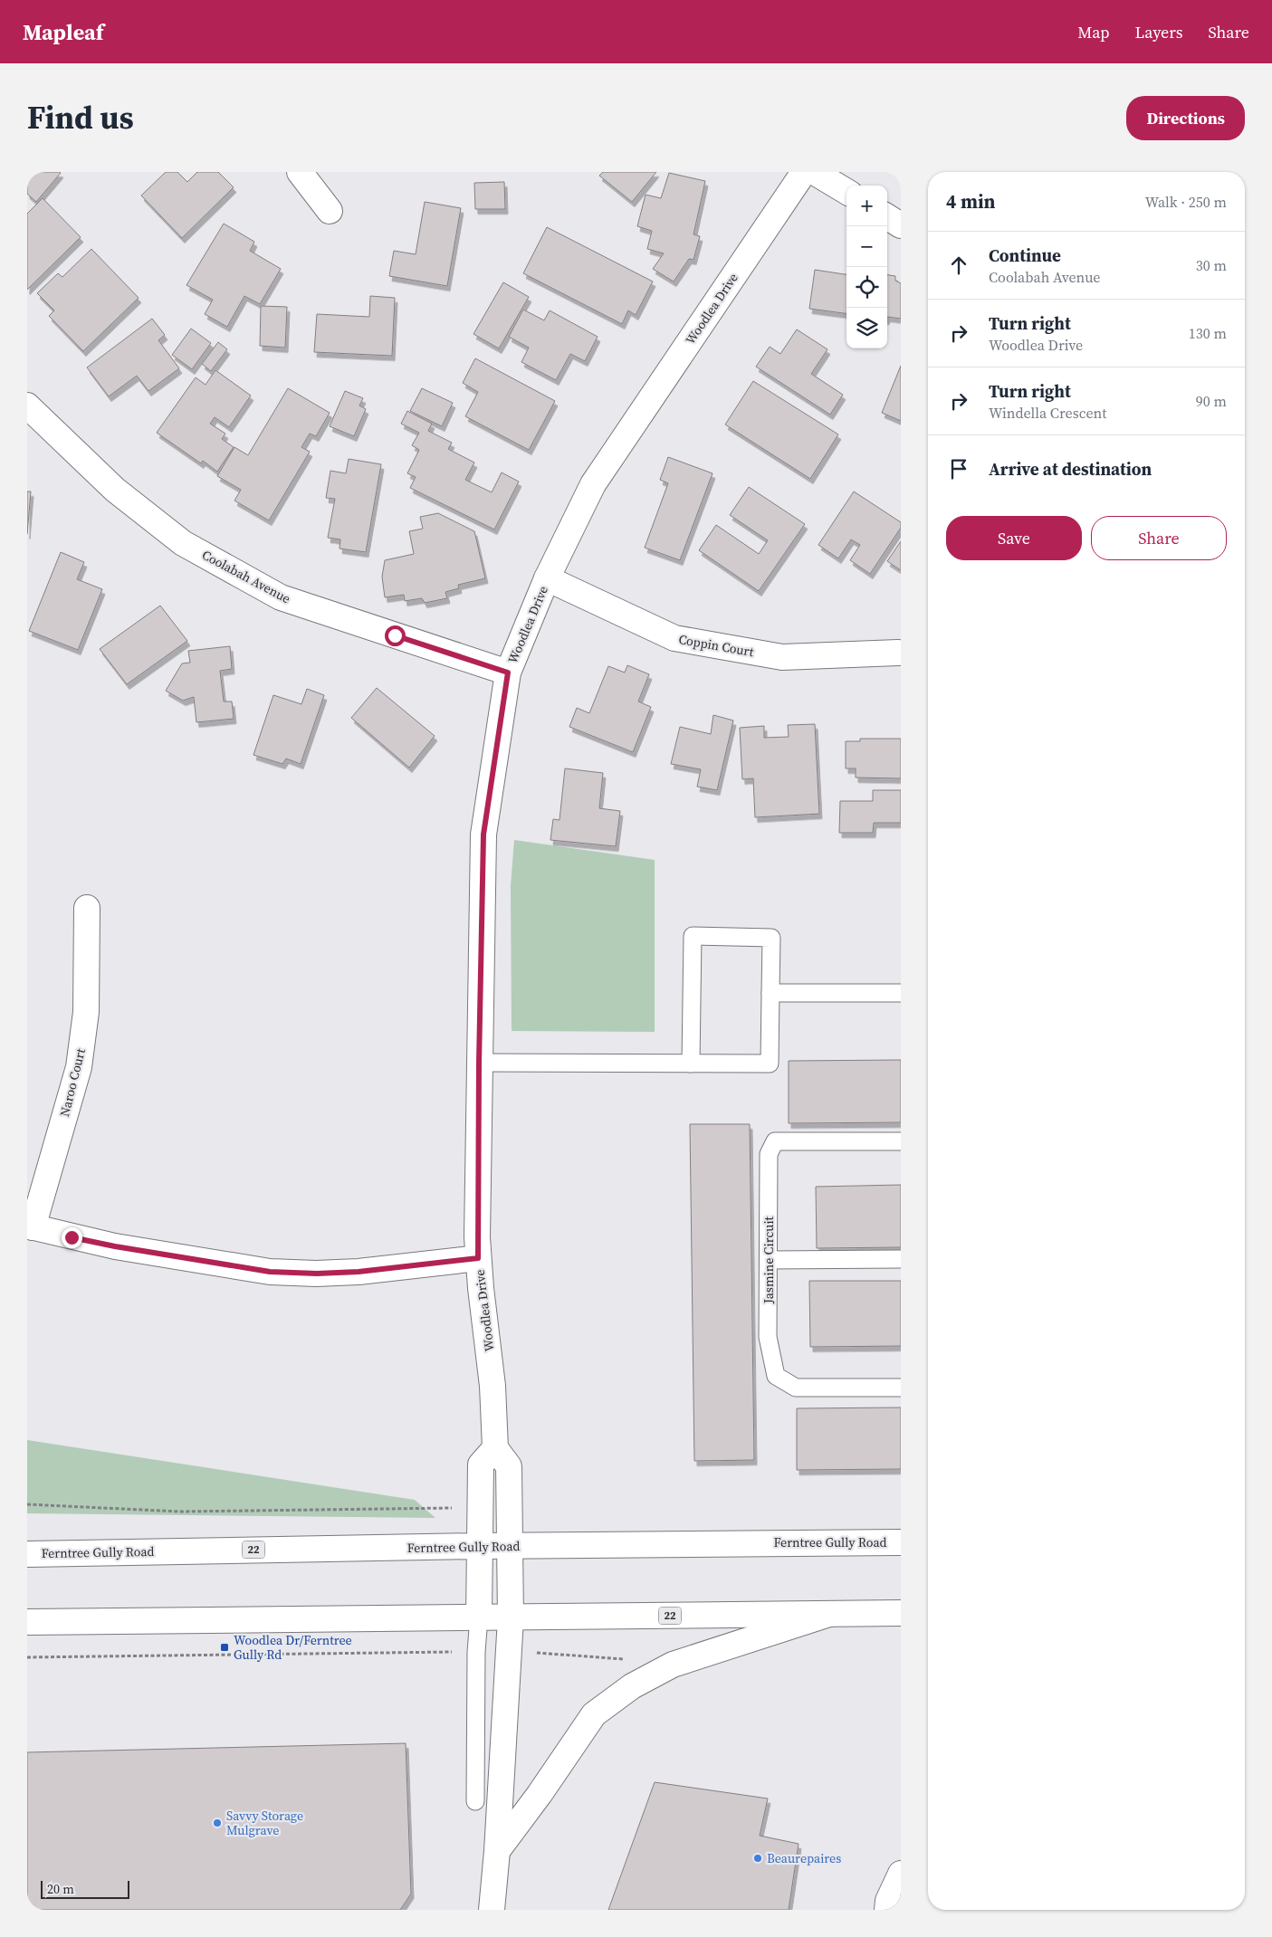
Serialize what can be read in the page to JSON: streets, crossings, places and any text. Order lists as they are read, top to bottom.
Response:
{
  "streets": {
    "main road": [
      "Woodlea Drive",
      "Coolabah Avenue",
      "Coppin Court",
      "Naroo Court",
      "Ferntree Gully Road",
      "22"
    ],
    "lane": ["Jasmine Circuit"]
  },
  "crossings": [
    ["Woodlea Drive", "Coolabah Avenue"],
    ["Woodlea Drive", "Coppin Court"]
  ],
  "places": {
    "transit": ["Woodlea Dr/Ferntree Gully Rd"],
    "other": ["Savvy Storage Mulgrave", "Beaurepaires"]
  },
  "scale_bar": "20 m",
  "page": {
    "header": "Mapleaf",
    "nav": ["Map", "Layers", "Share"],
    "title": "Find us",
    "buttons": [
      "Directions",
      ["Save", "Share"]
    ],
    "heading": ["4 min", "Walk · 250 m"],
    "map_buttons": ["+", "−"],
    "list": [
      ["Continue", "Coolabah Avenue", "30 m"],
      ["Turn right", "Woodlea Drive", "130 m"],
      ["Turn right", "Windella Crescent", "90 m"],
      "Arrive at destination"
    ],
    "scale": "20 m"
  }
}
